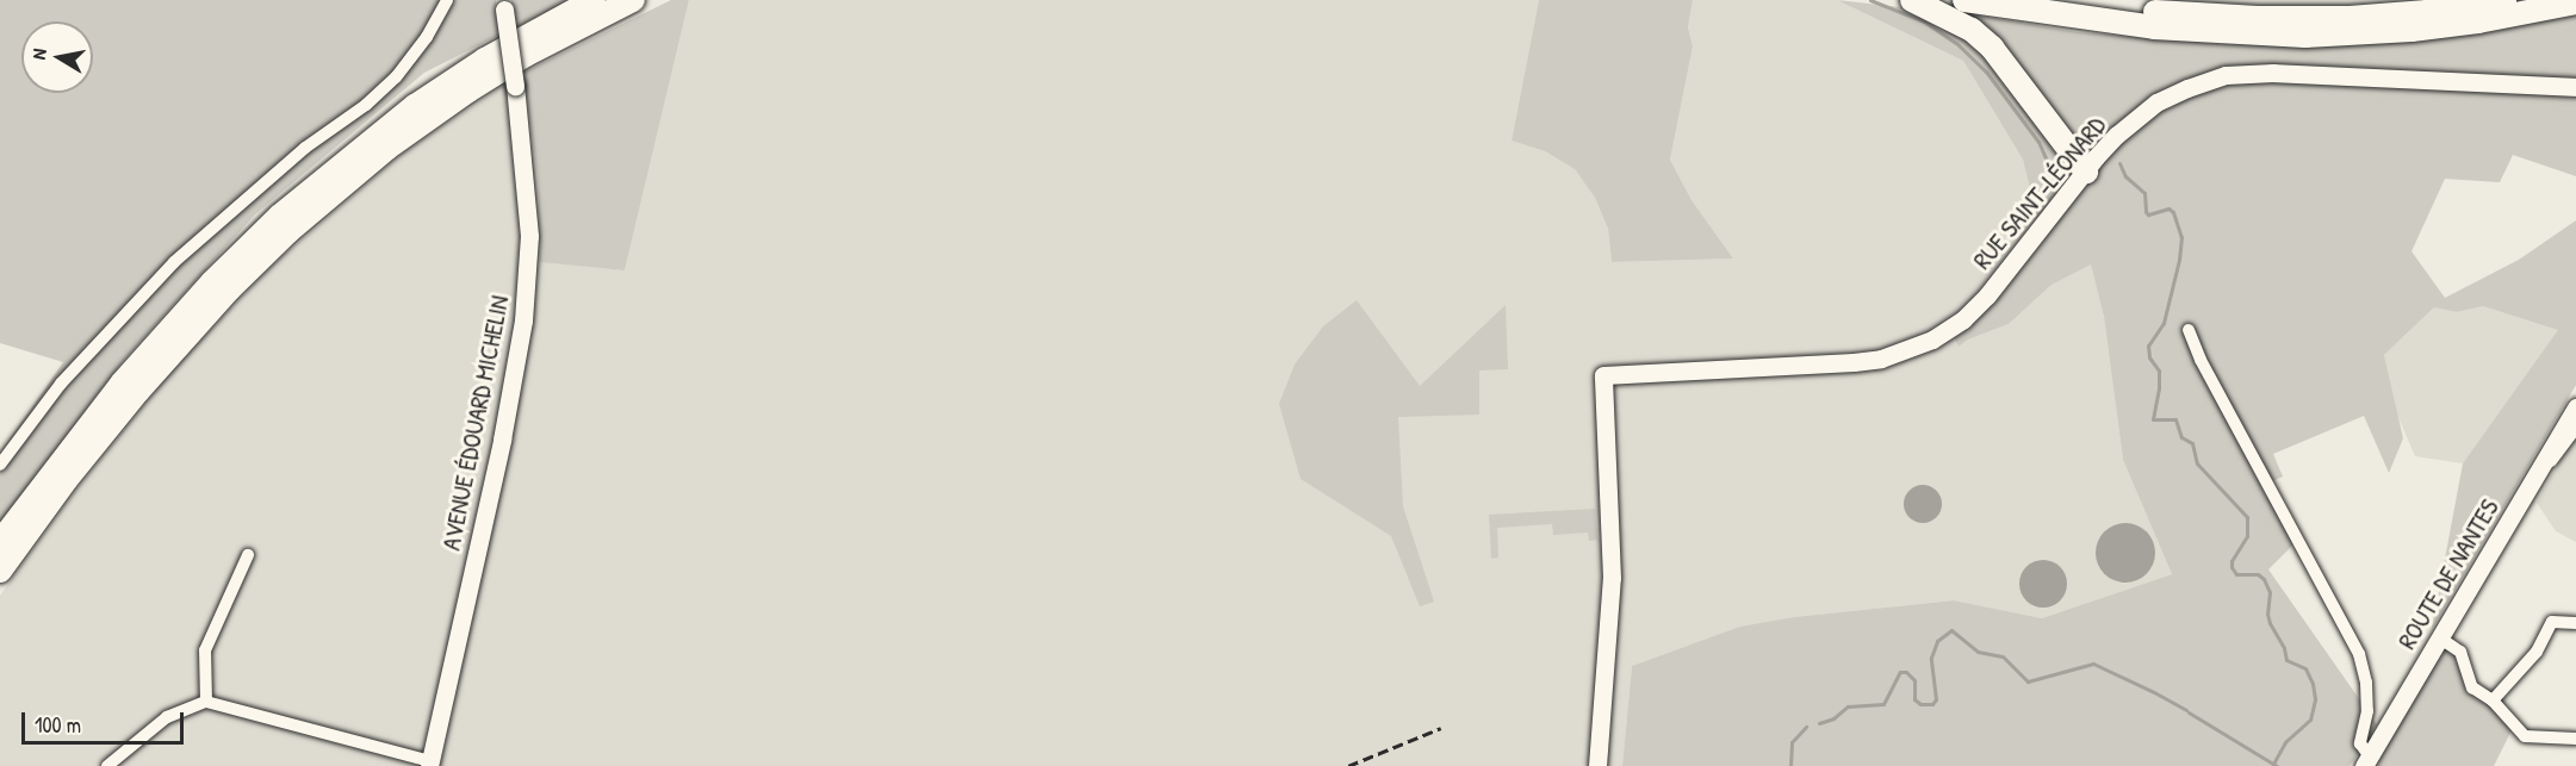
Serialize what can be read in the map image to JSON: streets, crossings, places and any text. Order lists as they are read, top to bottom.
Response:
{
  "streets": {
    "main road": ["RUE SAINT-LÉONARD", "AVENUE ÉDOUARD MICHELIN", "ROUTE DE NANTES"]
  },
  "scale_bar": "100 m",
  "north": "left"
}
